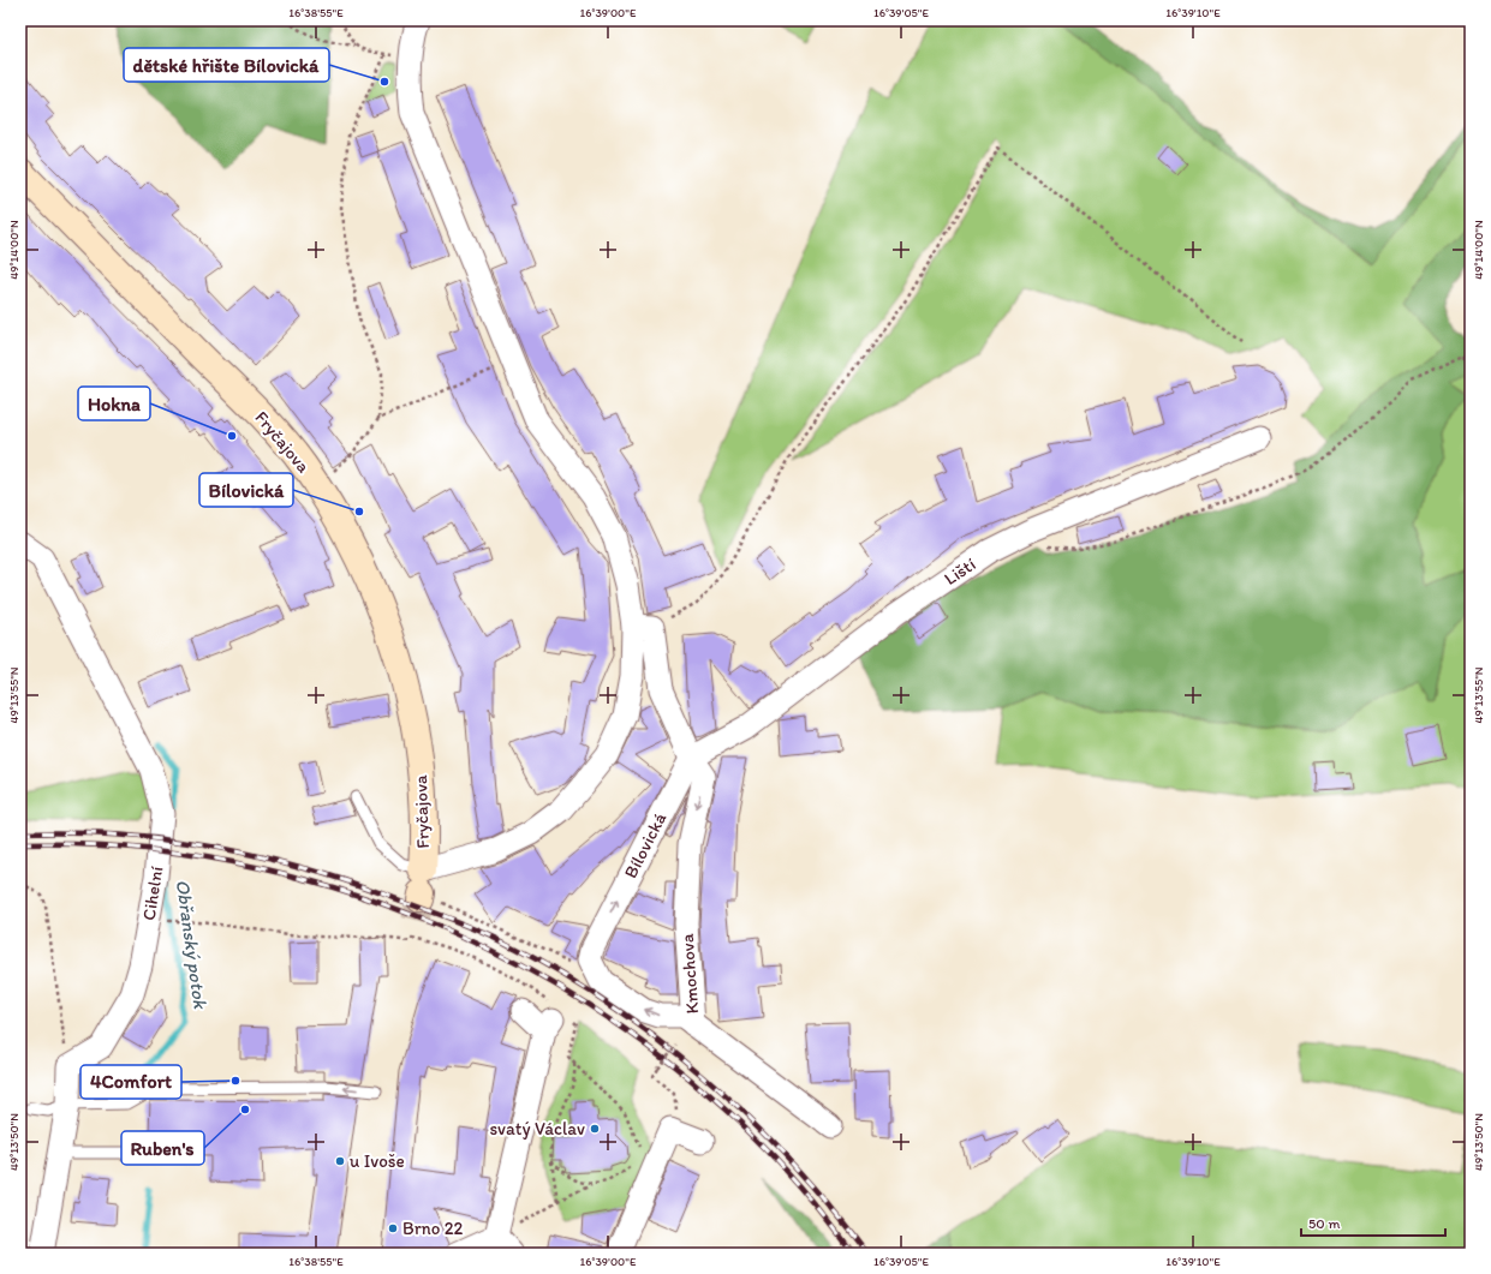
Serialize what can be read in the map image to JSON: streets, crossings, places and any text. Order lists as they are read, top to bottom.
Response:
{
  "streets": {
    "main road": ["Fryčajova"],
    "street": [
      "Liští",
      "Bílovická",
      "Cihelní",
      "Kmochova"
    ]
  },
  "crossings": [
    ["Liští", "Bílovická"],
    ["Liští", "Kmochova"],
    ["Bílovická", "Kmochova"]
  ],
  "one_way": ["Kmochova"],
  "water": ["Obřanský potok"],
  "places": [
    "dětské hřište Bílovická",
    "Hokna",
    "Bílovická",
    "4Comfort",
    "Ruben's",
    "svatý Václav",
    "u Ivoše",
    "Brno 22"
  ],
  "scale_bar": "50 m",
  "coordinates": [
    "16°38'55\"E",
    "16°39'00\"E",
    "16°39'05\"E",
    "16°39'10\"E",
    "49°14'00\"N",
    "49°13'55\"N",
    "49°13'50\"N"
  ]
}
